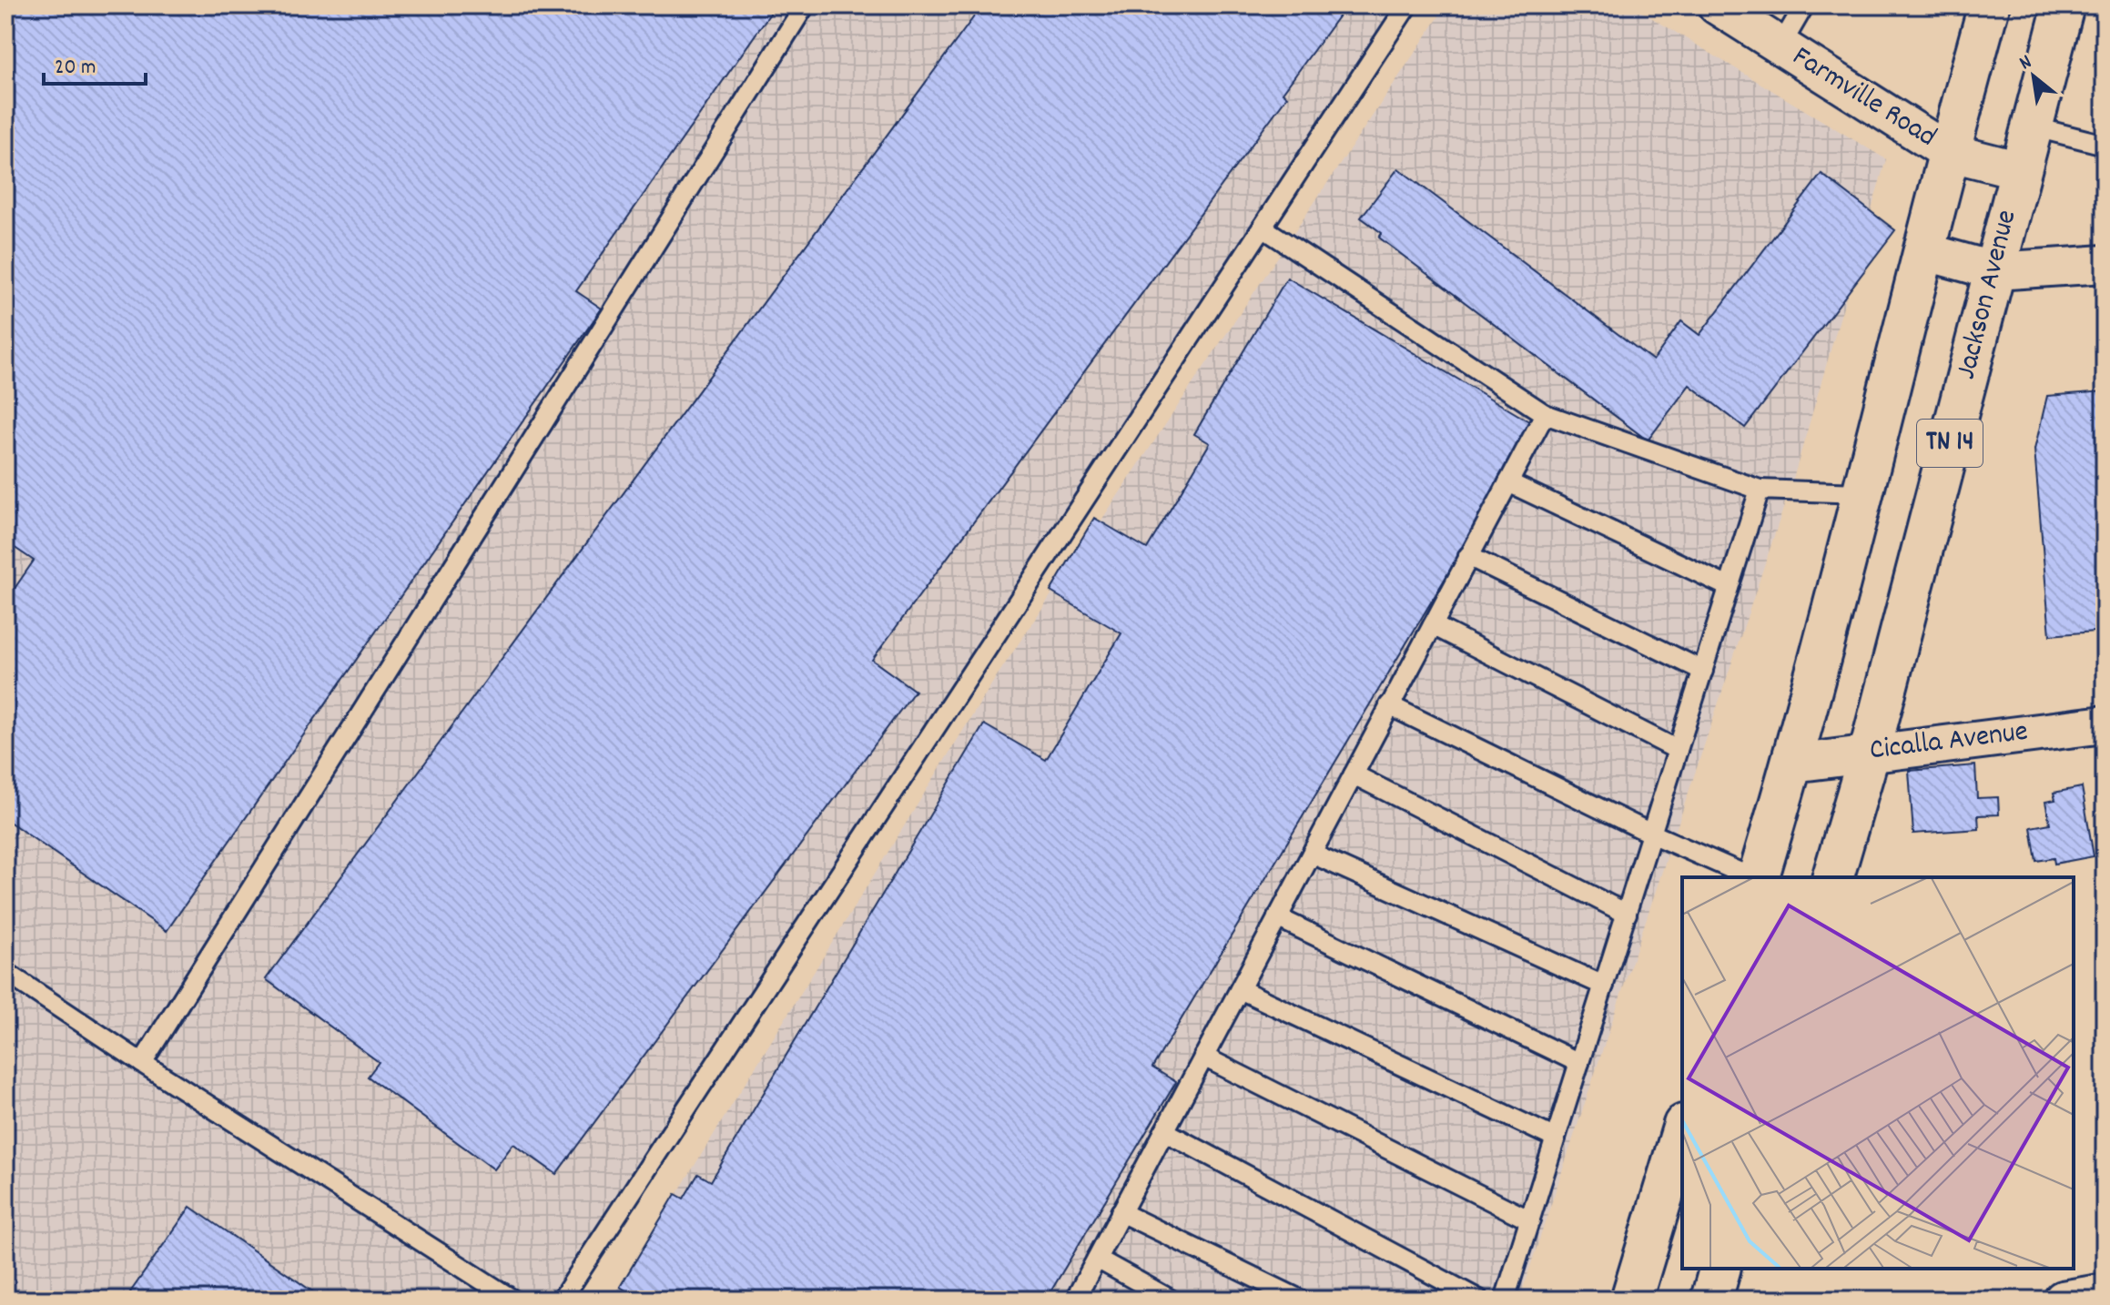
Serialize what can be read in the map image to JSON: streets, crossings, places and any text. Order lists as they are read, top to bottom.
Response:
{
  "streets": {
    "main road": ["Jackson Avenue", "TN 14"],
    "street": ["Farmville Road", "Cicalla Avenue"]
  },
  "crossings": [
    ["Farmville Road", "Jackson Avenue"],
    ["Farmville Road", "TN 14"],
    ["Jackson Avenue", "Cicalla Avenue"],
    ["TN 14", "Cicalla Avenue"]
  ],
  "scale_bar": "20 m",
  "north": "top left"
}
